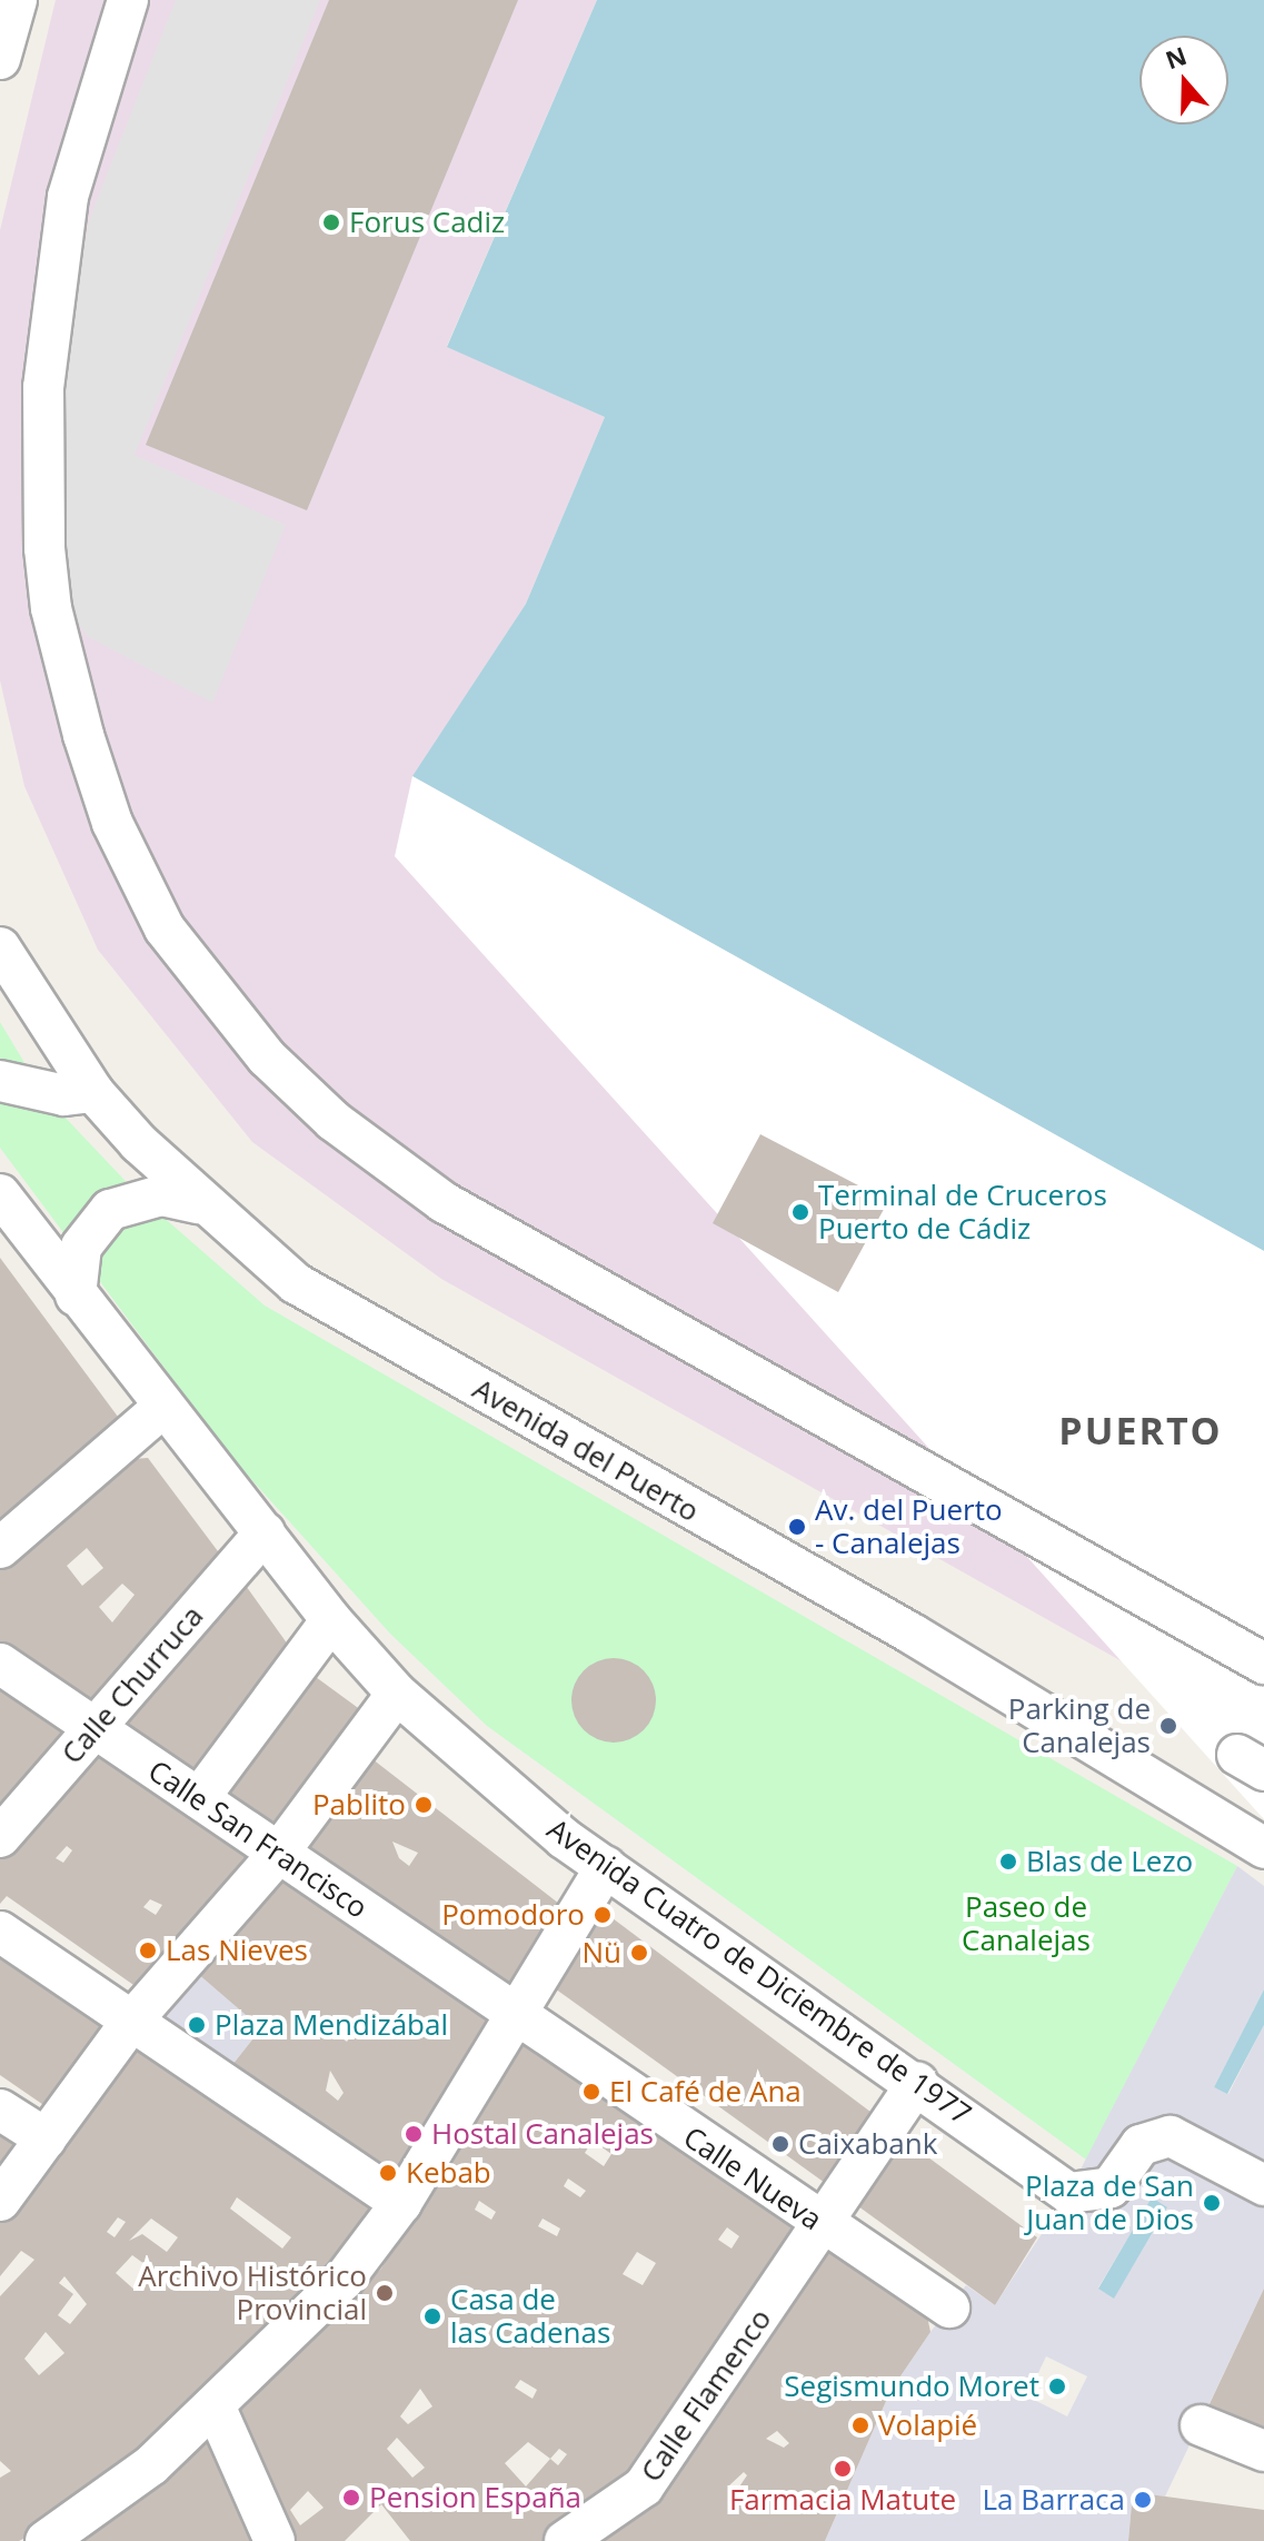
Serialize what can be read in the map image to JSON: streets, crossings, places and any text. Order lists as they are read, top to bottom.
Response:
{
  "streets": {
    "street": [
      "Avenida del Puerto",
      "Calle Churruca",
      "Calle San Francisco",
      "Avenida Cuatro de Diciembre de 1977",
      "Calle Nueva",
      "Calle Flamenco"
    ]
  },
  "crossings": [
    ["Calle Churruca", "Calle San Francisco"],
    ["Calle Churruca", "Avenida Cuatro de Diciembre de 1977"],
    ["Calle San Francisco", "Calle Nueva"],
    ["Avenida Cuatro de Diciembre de 1977", "Calle Flamenco"],
    ["Calle Nueva", "Calle Flamenco"]
  ],
  "districts": ["PUERTO"],
  "parks": ["Paseo de Canalejas"],
  "places": [
    "Forus Cadiz",
    "Terminal de Cruceros Puerto de Cádiz",
    "Av. del Puerto - Canalejas",
    "Parking de Canalejas",
    "Pablito",
    "Blas de Lezo",
    "Pomodoro",
    "Las Nieves",
    "Nü",
    "Plaza Mendizábal",
    "El Café de Ana",
    "Hostal Canalejas",
    "Caixabank",
    "Kebab",
    "Plaza de San Juan de Dios",
    "Archivo Histórico Provincial",
    "Casa de las Cadenas",
    "Segismundo Moret",
    "Volapié",
    "Farmacia Matute",
    "Pension España",
    "La Barraca"
  ],
  "north": "top"
}
